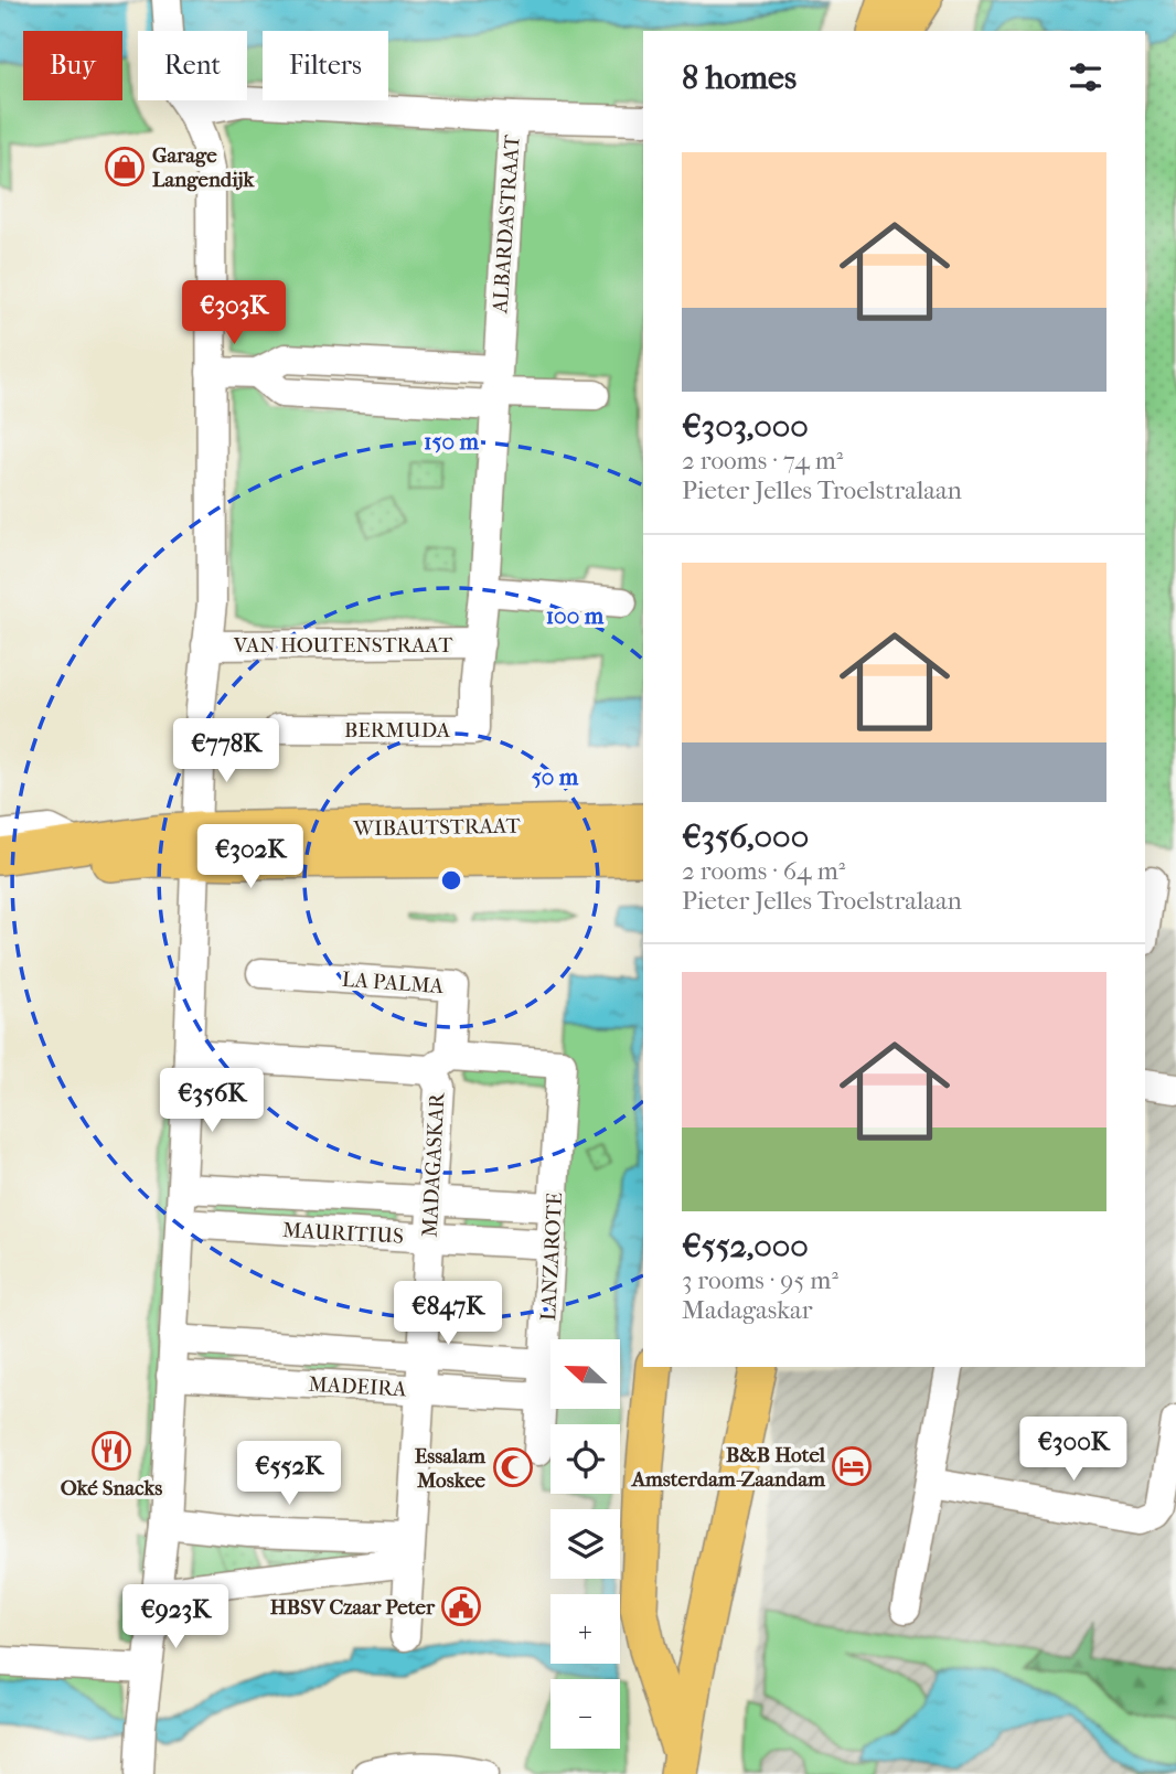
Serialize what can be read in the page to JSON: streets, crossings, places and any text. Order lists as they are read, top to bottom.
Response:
{
  "streets": {
    "main road": ["WIBAUTSTRAAT"],
    "street": [
      "ALBARDASTRAAT",
      "VAN HOUTENSTRAAT",
      "BERMUDA",
      "LA PALMA",
      "MADAGASKAR",
      "MAURITIUS",
      "LANZAROTE",
      "MADEIRA"
    ]
  },
  "crossings": [
    ["ALBARDASTRAAT", "VAN HOUTENSTRAAT"],
    ["ALBARDASTRAAT", "BERMUDA"],
    ["VAN HOUTENSTRAAT", "BERMUDA"],
    ["LA PALMA", "MADAGASKAR"],
    ["LA PALMA", "LANZAROTE"],
    ["MADAGASKAR", "MAURITIUS"],
    ["MADAGASKAR", "LANZAROTE"],
    ["MADAGASKAR", "MADEIRA"],
    ["MAURITIUS", "LANZAROTE"],
    ["LANZAROTE", "MADEIRA"]
  ],
  "places": {
    "shop": ["Garage Langendijk"],
    "restaurant": ["Oké Snacks"],
    "hotel": ["B&B Hotel Amsterdam-Zaandam"],
    "mosque": ["Essalam Moskee"],
    "public building": ["HBSV Czaar Peter"]
  },
  "north": "left",
  "page": {
    "chip": ["Buy", "Rent", "Filters"],
    "heading": "8 homes",
    "list": [
      {
        "name": "€303,000",
        "note": "2 rooms · 74 m² · Pieter Jelles Troelstralaan"
      },
      {
        "name": "€356,000",
        "note": "2 rooms · 64 m² · Pieter Jelles Troelstralaan"
      },
      {
        "name": "€552,000",
        "note": "3 rooms · 95 m² · Madagaskar"
      }
    ],
    "price": [
      "€303K",
      "€778K",
      "€302K",
      "€356K",
      "€847K",
      "€300K",
      "€552K",
      "€923K"
    ],
    "map_buttons": ["+", "−"]
  },
  "rings": ["150 m", "100 m", "50 m"]
}
